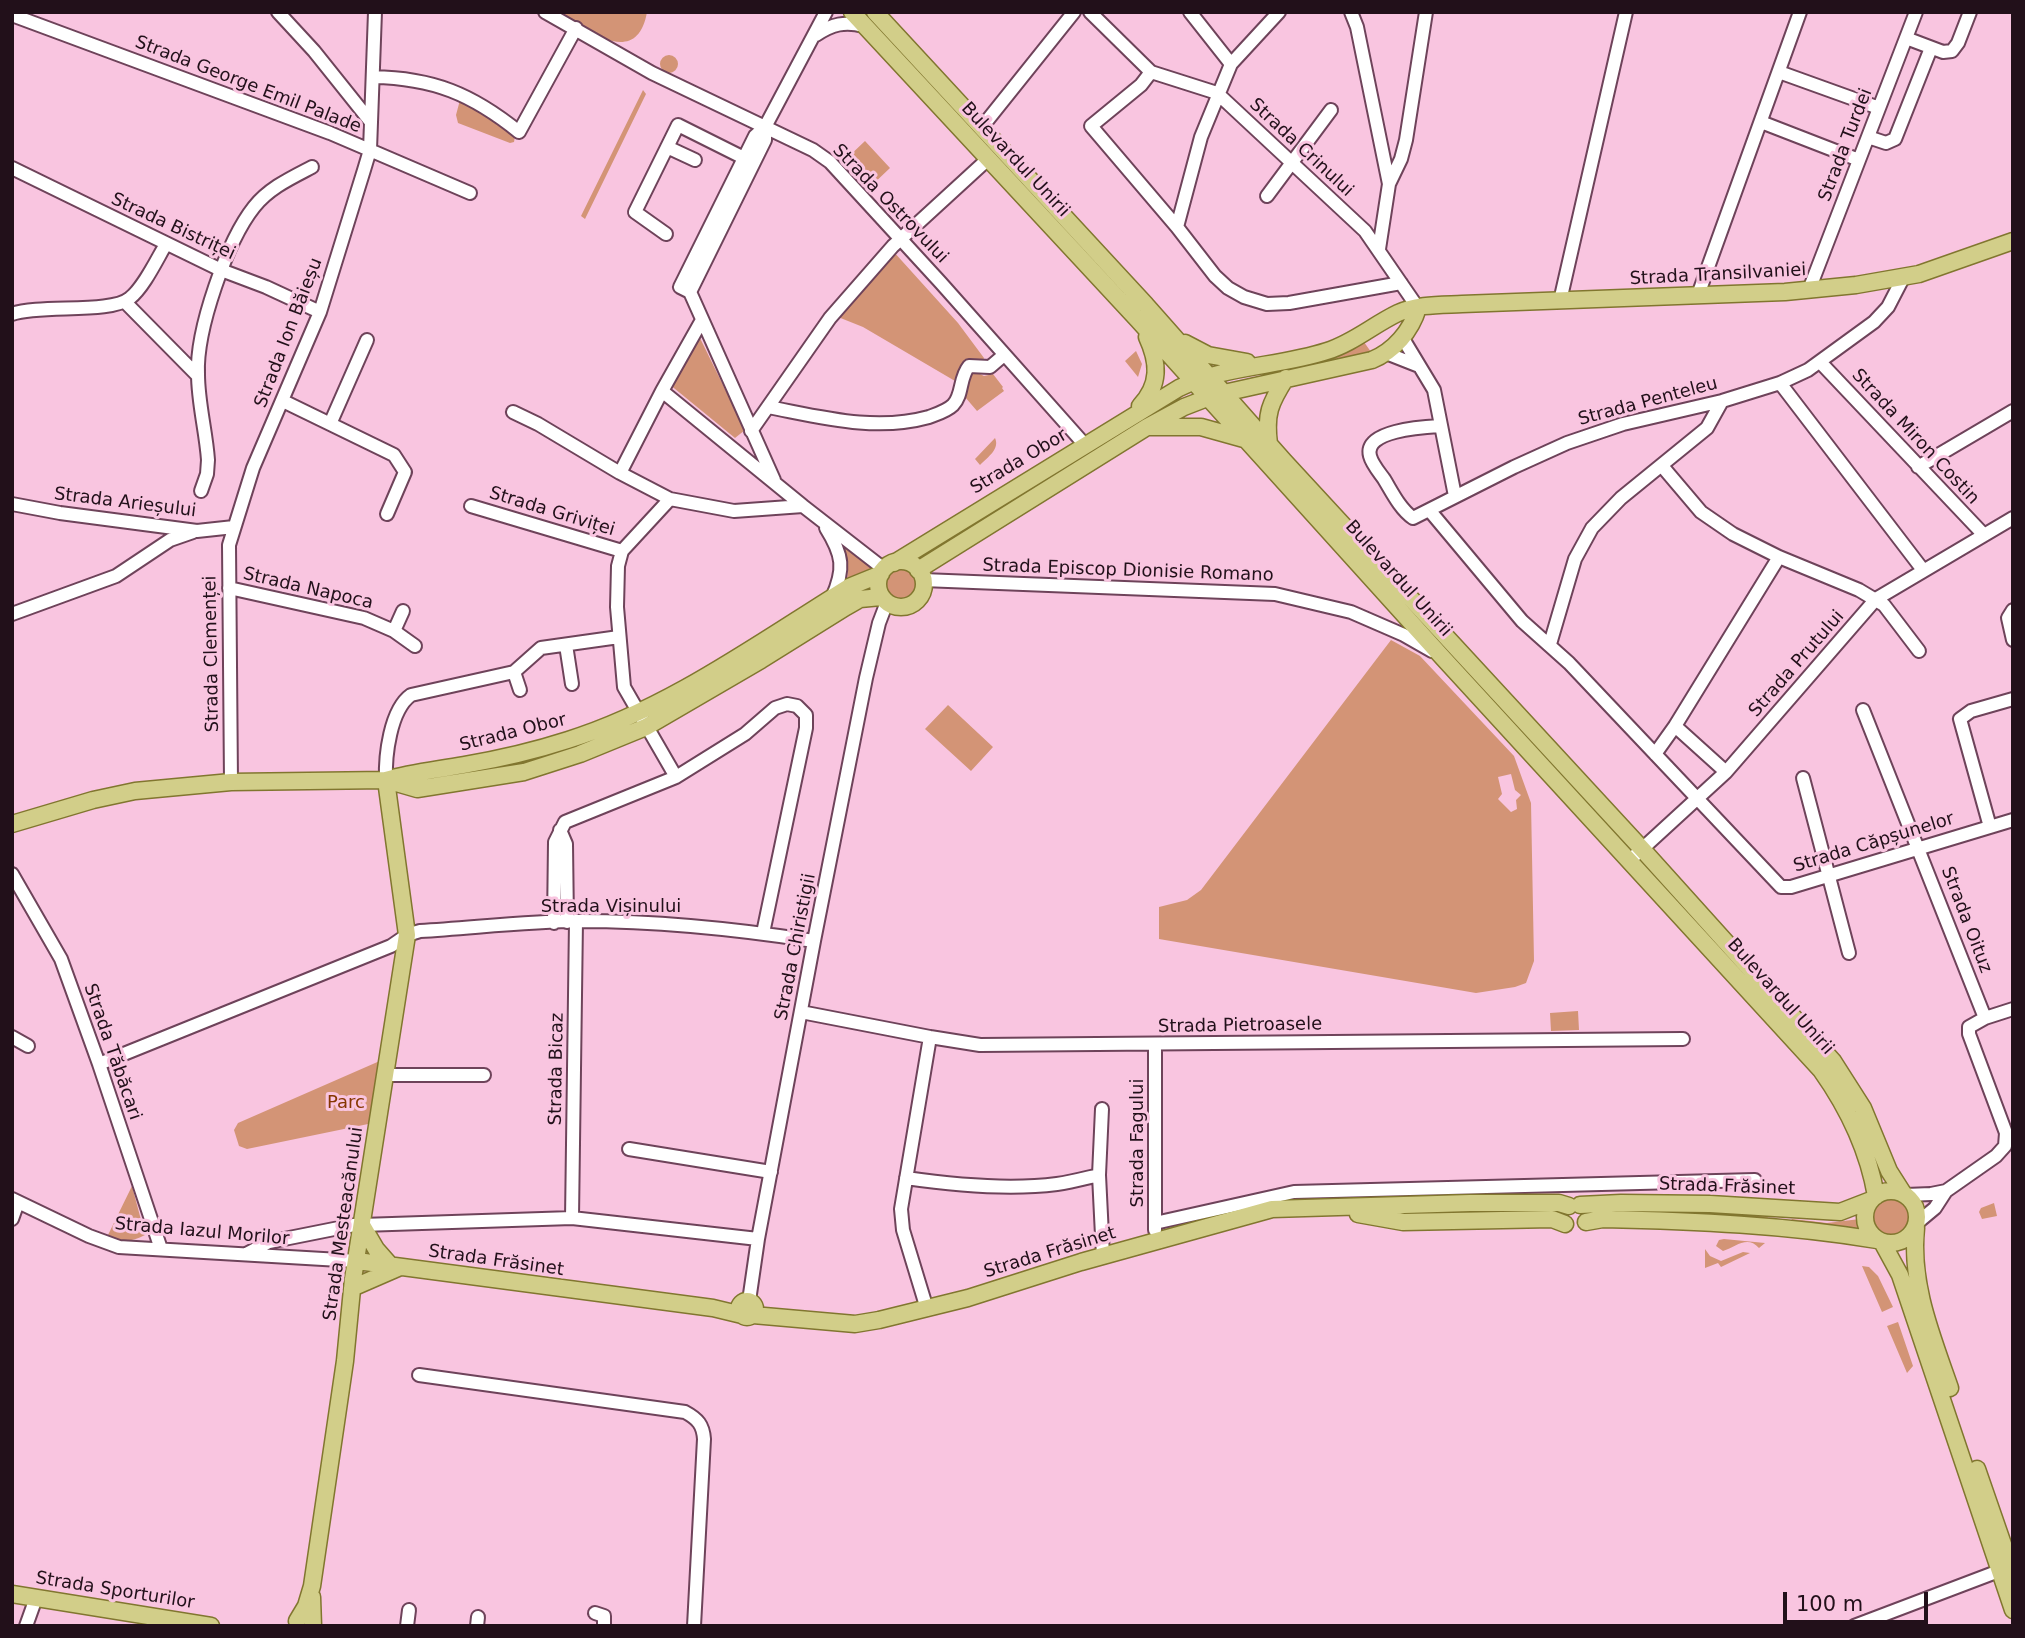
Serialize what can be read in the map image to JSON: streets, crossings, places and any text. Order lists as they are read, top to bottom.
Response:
{
  "streets": {
    "main road": [
      "Bulevardul Unirii",
      "Strada Transilvaniei",
      "Strada Obor",
      "Strada Frăsinet",
      "Strada Mesteacănului",
      "Strada Sporturilor"
    ],
    "street": [
      "Strada George Emil Palade",
      "Strada Turdei",
      "Strada Crinului",
      "Strada Ostrovului",
      "Strada Bistriței",
      "Strada Ion Băieșu",
      "Strada Penteleu",
      "Strada Miron Costin",
      "Strada Arieșului",
      "Strada Griviței",
      "Strada Episcop Dionisie Romano",
      "Strada Napoca",
      "Strada Clemenței",
      "Strada Prutului",
      "Strada Căpșunelor",
      "Strada Vișinului",
      "Strada Oituz",
      "Strada Chiristigii",
      "Strada Pietroasele",
      "Strada Tăbăcari",
      "Strada Bicaz",
      "Strada Fagului",
      "Strada Iazul Morilor"
    ]
  },
  "crossings": [
    ["Strada George Emil Palade", "Strada Ion Băieșu"],
    ["Strada Turdei", "Strada Transilvaniei"],
    ["Strada Crinului", "Strada Transilvaniei"],
    ["Bulevardul Unirii", "Strada Transilvaniei"],
    ["Bulevardul Unirii", "Strada Episcop Dionisie Romano"],
    ["Bulevardul Unirii", "Strada Prutului"],
    ["Bulevardul Unirii", "Strada Frăsinet"],
    ["Strada Ostrovului", "Strada Obor"],
    ["Strada Bistriței", "Strada Ion Băieșu"],
    ["Strada Transilvaniei", "Strada Penteleu"],
    ["Strada Transilvaniei", "Strada Obor"],
    ["Strada Ion Băieșu", "Strada Arieșului"],
    ["Strada Ion Băieșu", "Strada Clemenței"],
    ["Strada Penteleu", "Strada Miron Costin"],
    ["Strada Miron Costin", "Strada Prutului"],
    ["Strada Obor", "Strada Episcop Dionisie Romano"],
    ["Strada Obor", "Strada Clemenței"],
    ["Strada Obor", "Strada Chiristigii"],
    ["Strada Obor", "Strada Mesteacănului"],
    ["Strada Arieșului", "Strada Clemenței"],
    ["Strada Episcop Dionisie Romano", "Strada Chiristigii"],
    ["Strada Napoca", "Strada Clemenței"],
    ["Strada Prutului", "Strada Căpșunelor"],
    ["Strada Căpșunelor", "Strada Oituz"],
    ["Strada Vișinului", "Strada Chiristigii"],
    ["Strada Vișinului", "Strada Tăbăcari"],
    ["Strada Vișinului", "Strada Bicaz"],
    ["Strada Vișinului", "Strada Mesteacănului"],
    ["Strada Chiristigii", "Strada Pietroasele"],
    ["Strada Chiristigii", "Strada Frăsinet"],
    ["Strada Pietroasele", "Strada Fagului"],
    ["Strada Tăbăcari", "Strada Iazul Morilor"],
    ["Strada Fagului", "Strada Frăsinet"],
    ["Strada Frăsinet", "Strada Mesteacănului"],
    ["Strada Frăsinet", "Strada Iazul Morilor"],
    ["Strada Mesteacănului", "Strada Iazul Morilor"]
  ],
  "parks": ["Parc"],
  "scale_bar": "100 m"
}
